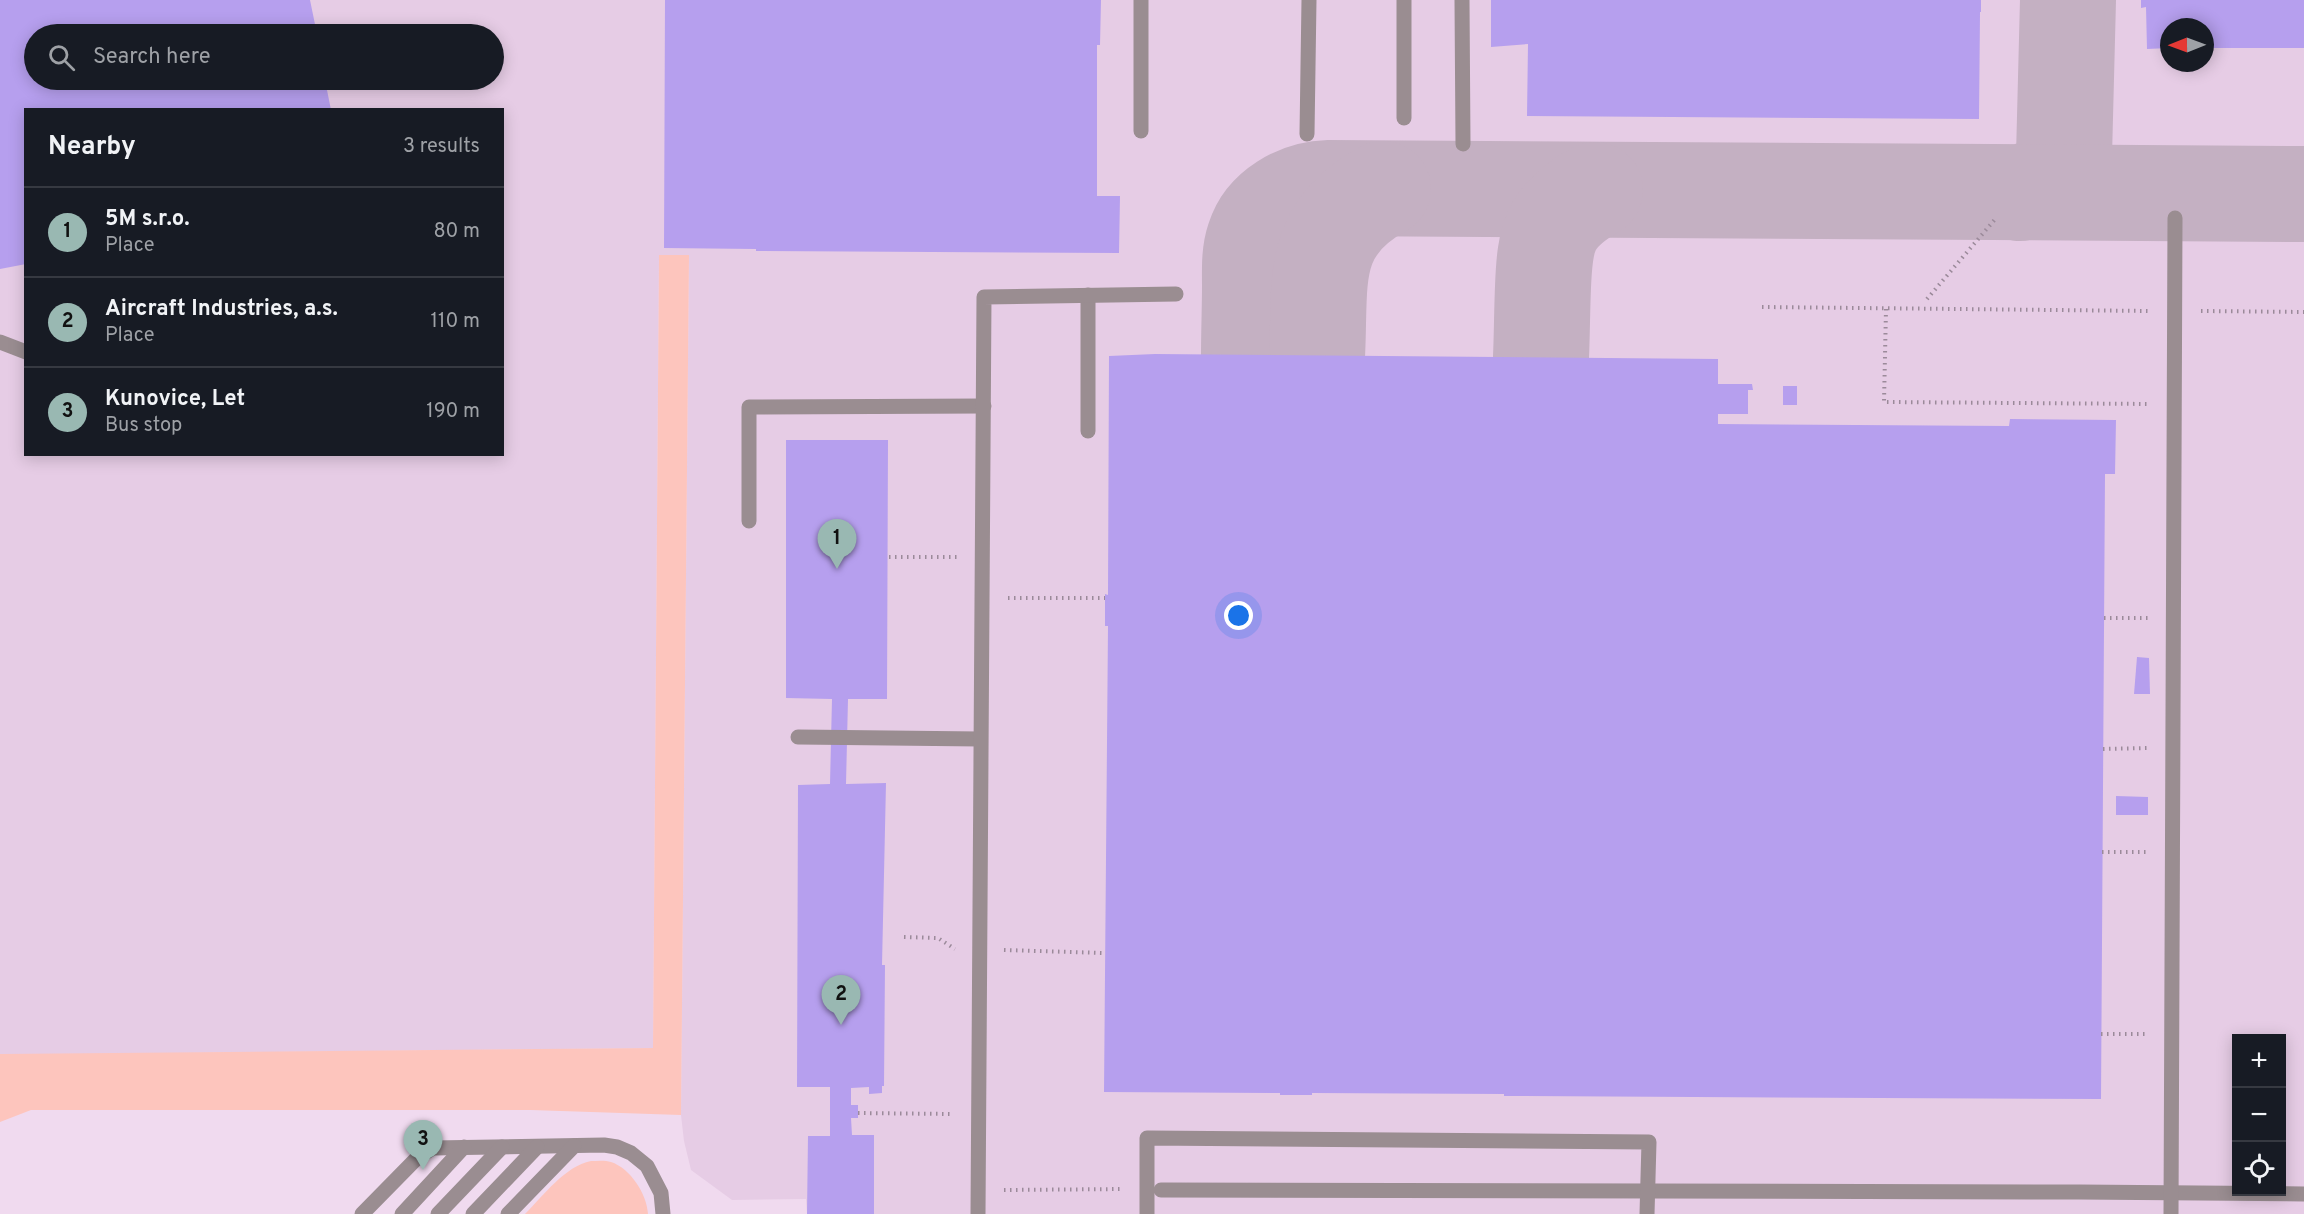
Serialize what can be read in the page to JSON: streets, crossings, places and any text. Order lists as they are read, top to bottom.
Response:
{
  "north": "left",
  "page": {
    "search": "Search here",
    "heading": ["Nearby", "3 results"],
    "list": [
      {
        "mark": "1",
        "name": "5M s.r.o.",
        "note": "Place",
        "value": "80 m"
      },
      {
        "mark": "2",
        "name": "Aircraft Industries, a.s.",
        "note": "Place",
        "value": "110 m"
      },
      {
        "mark": "3",
        "name": "Kunovice, Let",
        "note": "Bus stop",
        "value": "190 m"
      }
    ],
    "pins": ["1", "2", "3"],
    "map_buttons": ["+", "−"]
  }
}
